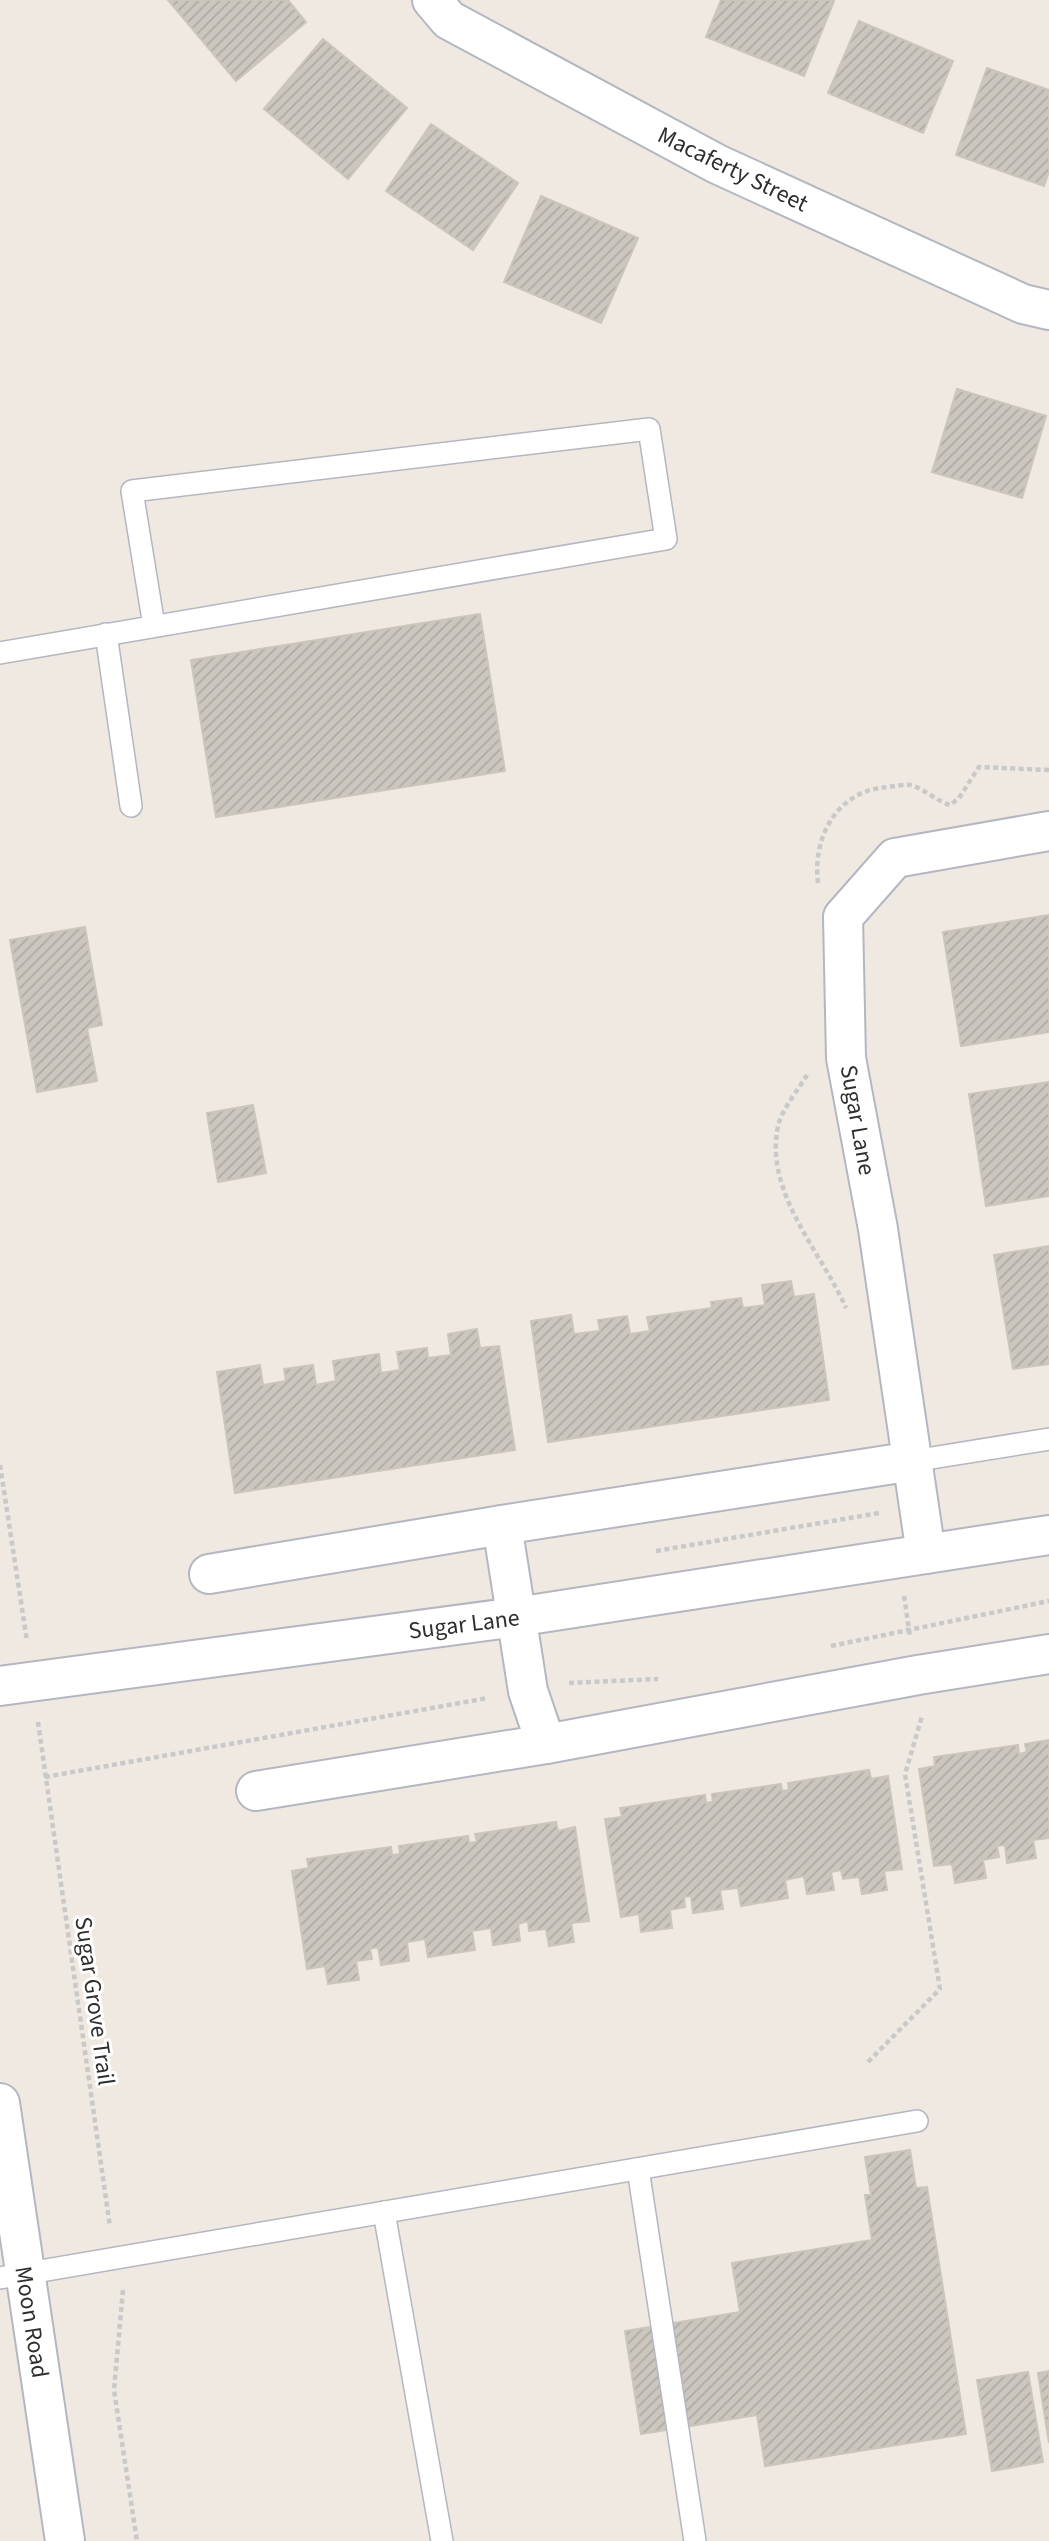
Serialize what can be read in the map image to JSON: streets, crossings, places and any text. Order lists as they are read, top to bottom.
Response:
{
  "streets": {
    "street": ["Macaferty Street", "Sugar Lane", "Moon Road"],
    "path": ["Sugar Grove Trail"]
  },
  "crossings": [
    ["Sugar Lane", "Sugar Grove Trail"]
  ]
}
